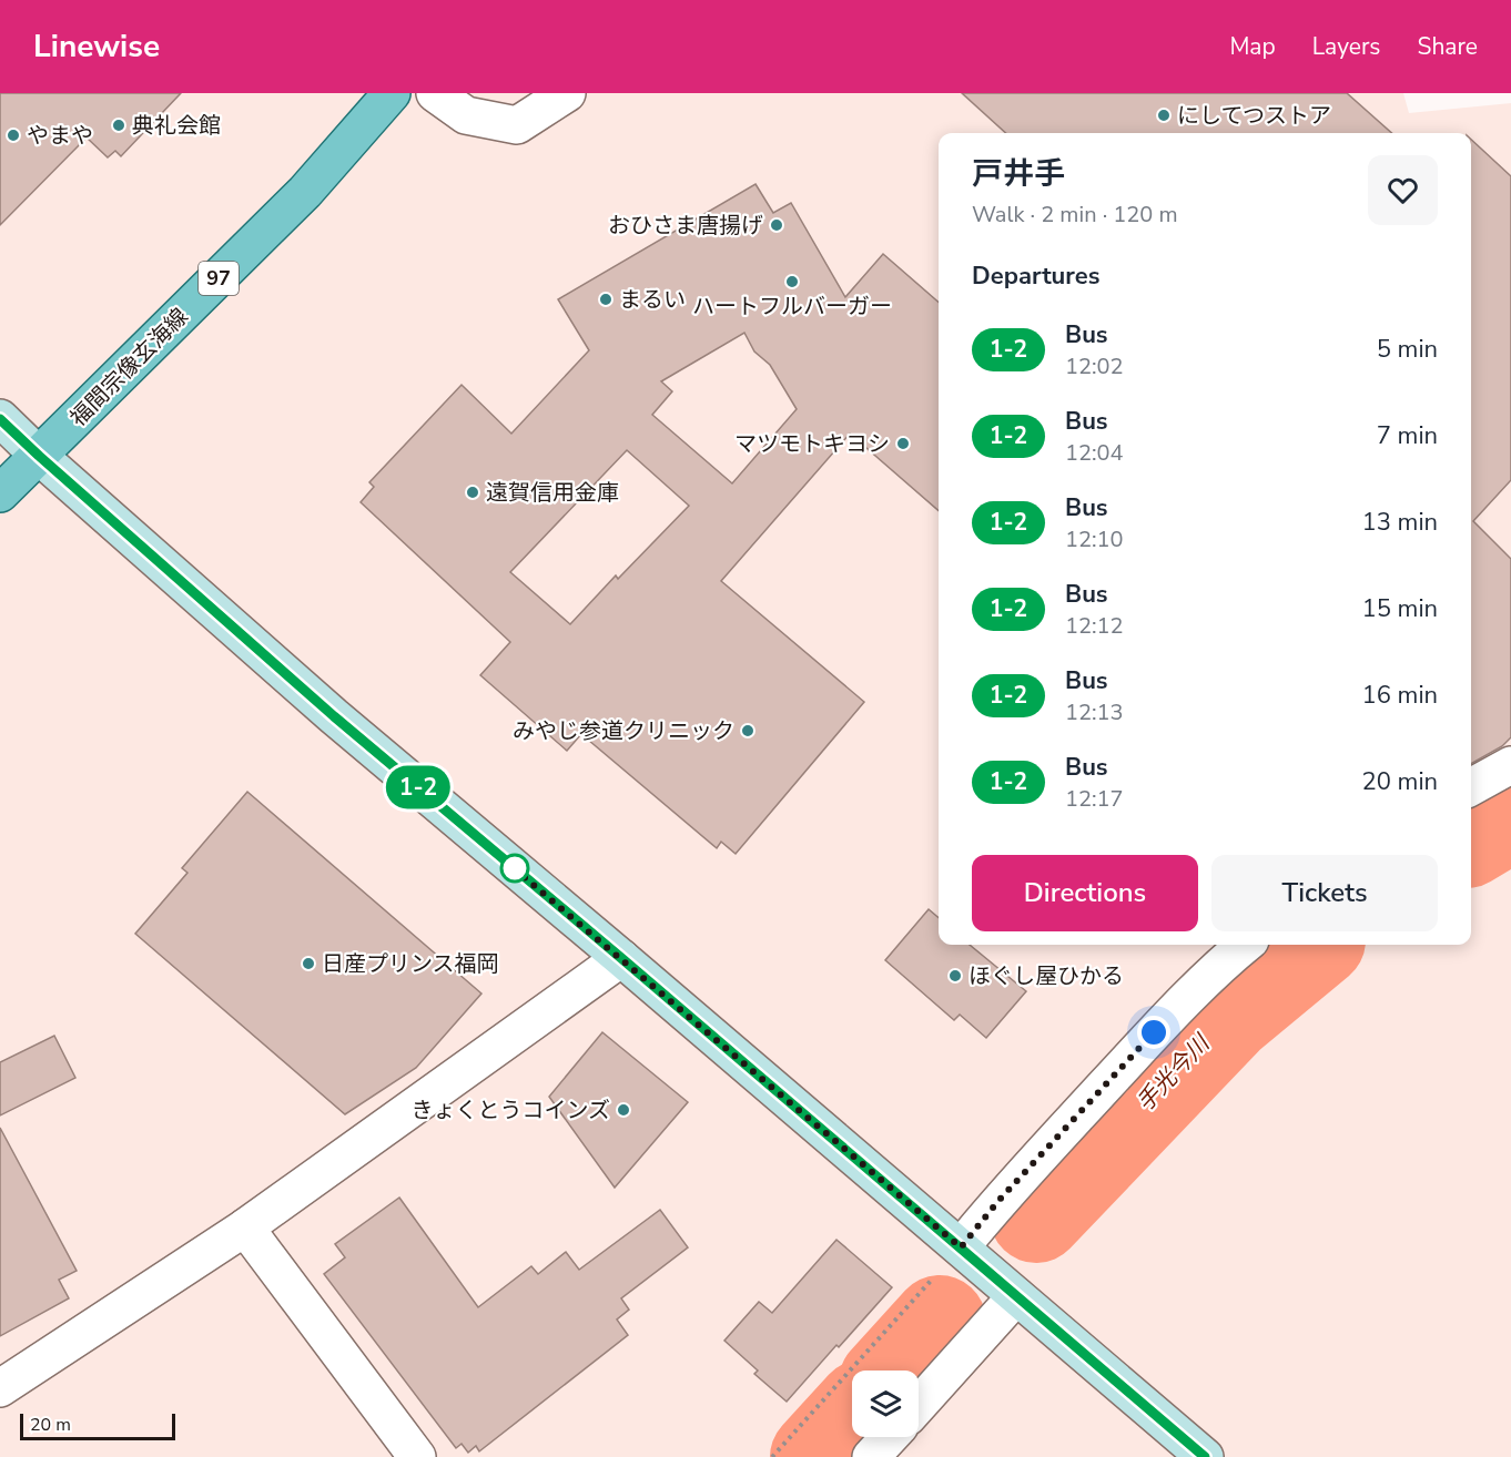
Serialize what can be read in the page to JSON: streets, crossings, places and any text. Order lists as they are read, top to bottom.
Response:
{
  "streets": {
    "main road": ["97", "福間宗像玄海線"]
  },
  "water": ["手光今川"],
  "places": [
    "にしてつストア",
    "典礼会館",
    "やまや",
    "おひさま唐揚げ",
    "ハートフルバーガー",
    "まるい",
    "マツモトキヨシ",
    "遠賀信用金庫",
    "みやじ参道クリニック",
    "日産プリンス福岡",
    "ほぐし屋ひかる",
    "きょくとうコインズ"
  ],
  "lines": ["bus line 1-2"],
  "scale_bar": "20 m",
  "page": {
    "header": "Linewise",
    "nav": ["Map", "Layers", "Share"],
    "on_map": "1-2",
    "heading": [
      ["戸井手", "Walk · 2 min · 120 m"],
      "Departures"
    ],
    "list": [
      {
        "mark": "1-2",
        "name": "Bus",
        "note": "12:02",
        "value": "5 min"
      },
      {
        "mark": "1-2",
        "name": "Bus",
        "note": "12:04",
        "value": "7 min"
      },
      {
        "mark": "1-2",
        "name": "Bus",
        "note": "12:10",
        "value": "13 min"
      },
      {
        "mark": "1-2",
        "name": "Bus",
        "note": "12:12",
        "value": "15 min"
      },
      {
        "mark": "1-2",
        "name": "Bus",
        "note": "12:13",
        "value": "16 min"
      },
      {
        "mark": "1-2",
        "name": "Bus",
        "note": "12:17",
        "value": "20 min"
      }
    ],
    "buttons": ["Directions", "Tickets"],
    "scale": "20 m"
  }
}
